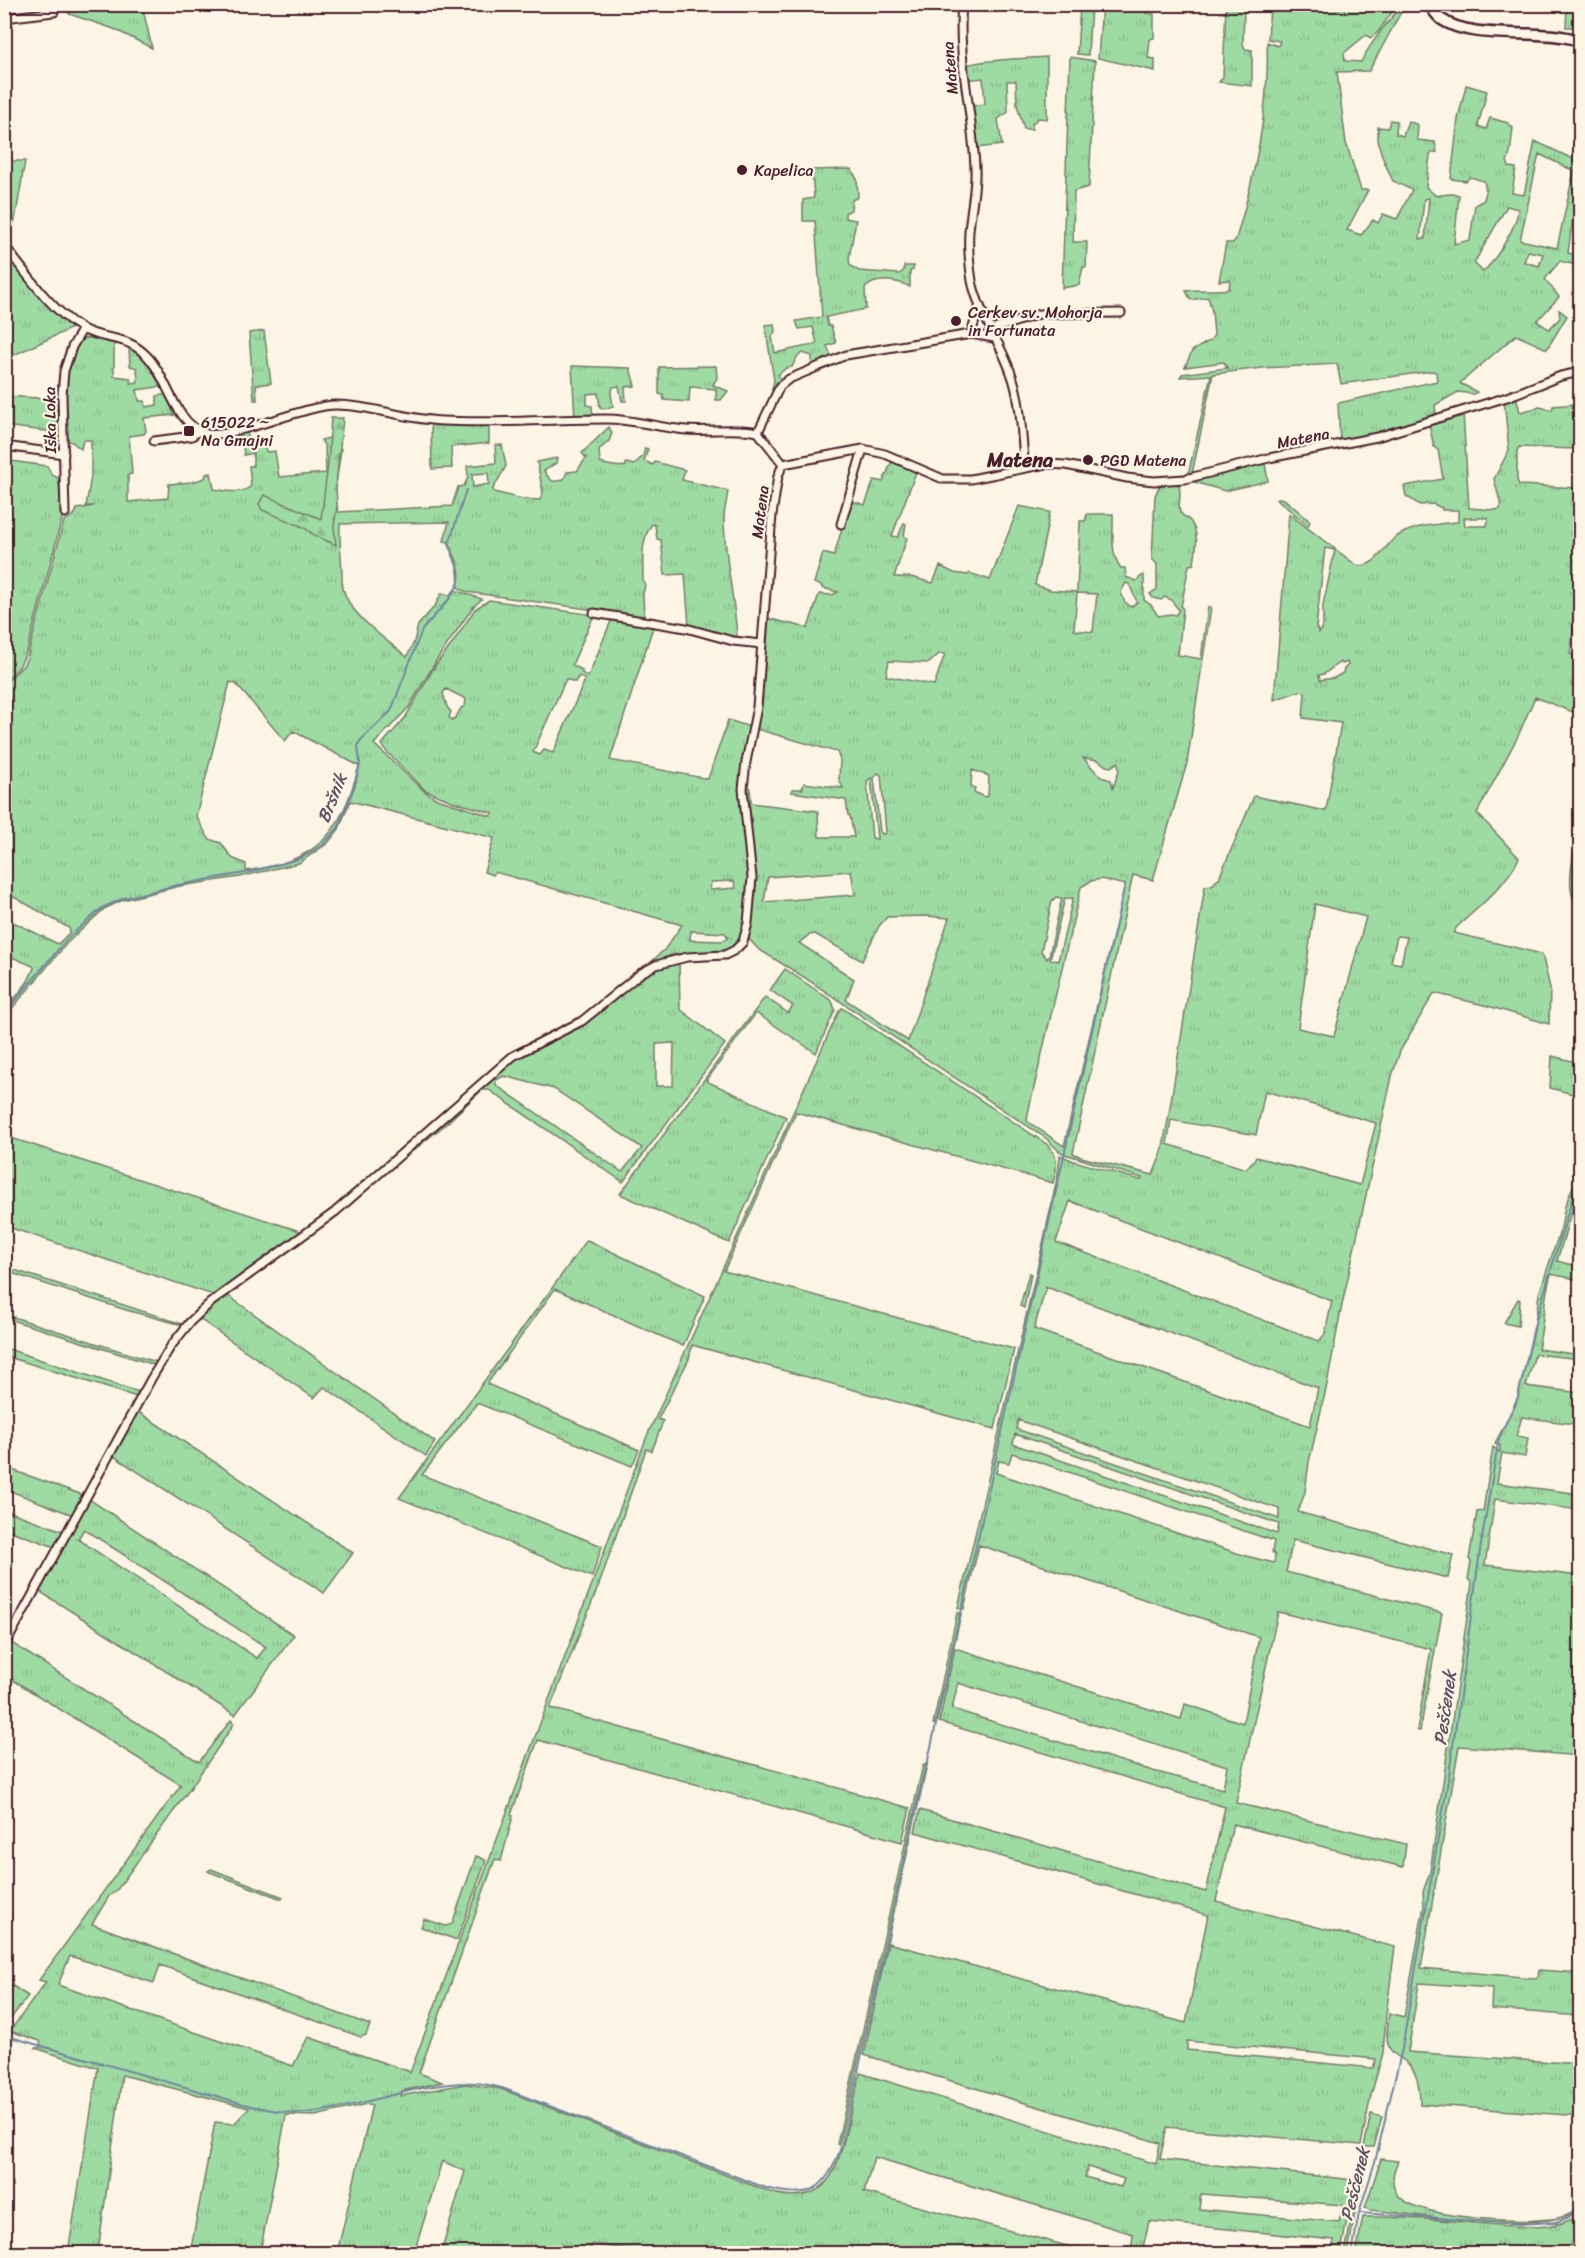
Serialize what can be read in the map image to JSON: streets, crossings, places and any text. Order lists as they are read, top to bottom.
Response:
{
  "streets": {
    "street": ["Matena", "Iška Loka"]
  },
  "districts": ["Matena"],
  "water": ["Bršnik", "Peščenek"],
  "places": {
    "other": ["Kapelica", "Cerkev sv. Mohorja in Fortunata", "PGD Matena"],
    "transit": ["615022 ~ Na Gmajni"]
  }
}
